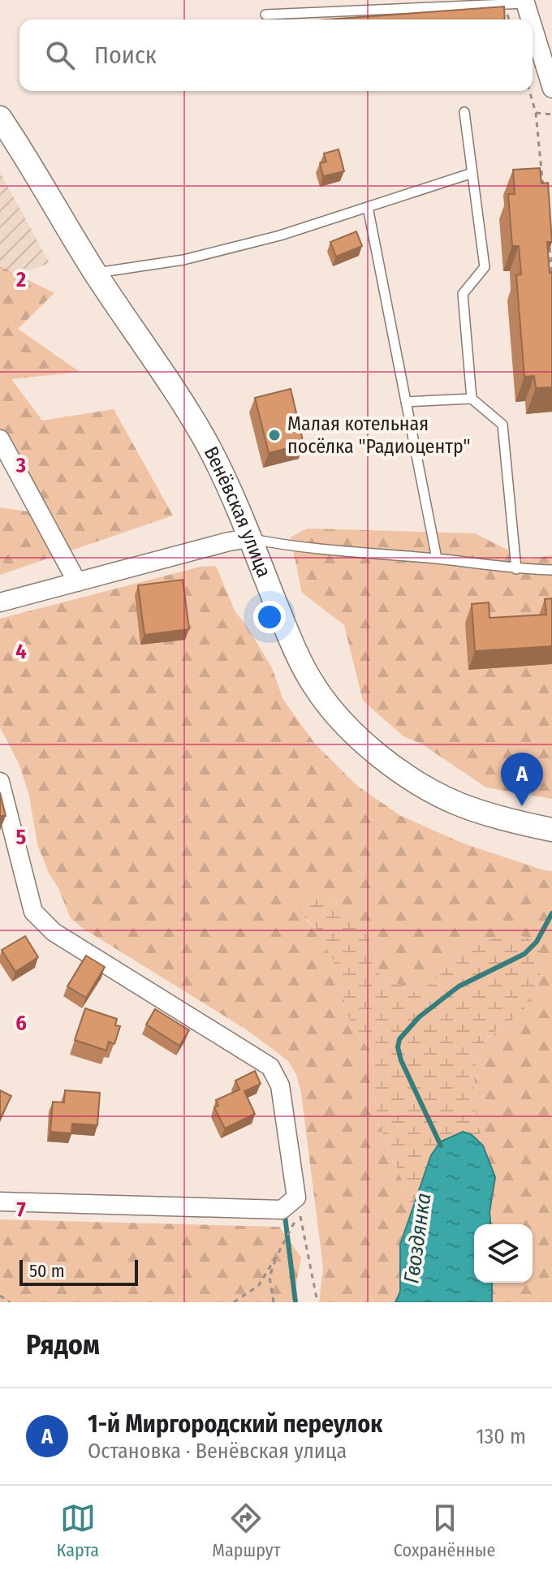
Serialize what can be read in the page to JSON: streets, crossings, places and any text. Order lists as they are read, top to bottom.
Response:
{
  "streets": {
    "street": ["Венёвская улица"]
  },
  "water": ["Гвоздянка"],
  "places": ["Малая котельная посёлка \"Радиоцентр\""],
  "scale_bar": "50 m",
  "page": {
    "search": "Поиск",
    "pins": "A",
    "scale": "50 m",
    "heading": "Рядом",
    "list": [
      {
        "mark": "A",
        "name": "1-й Миргородский переулок",
        "note": "Остановка · Венёвская улица",
        "value": "130 m"
      }
    ],
    "nav": ["Карта", "Маршрут", "Сохранённые"]
  },
  "grid": {
    "rows": [
      "2",
      "3",
      "4",
      "5",
      "6",
      "7"
    ]
  }
}
